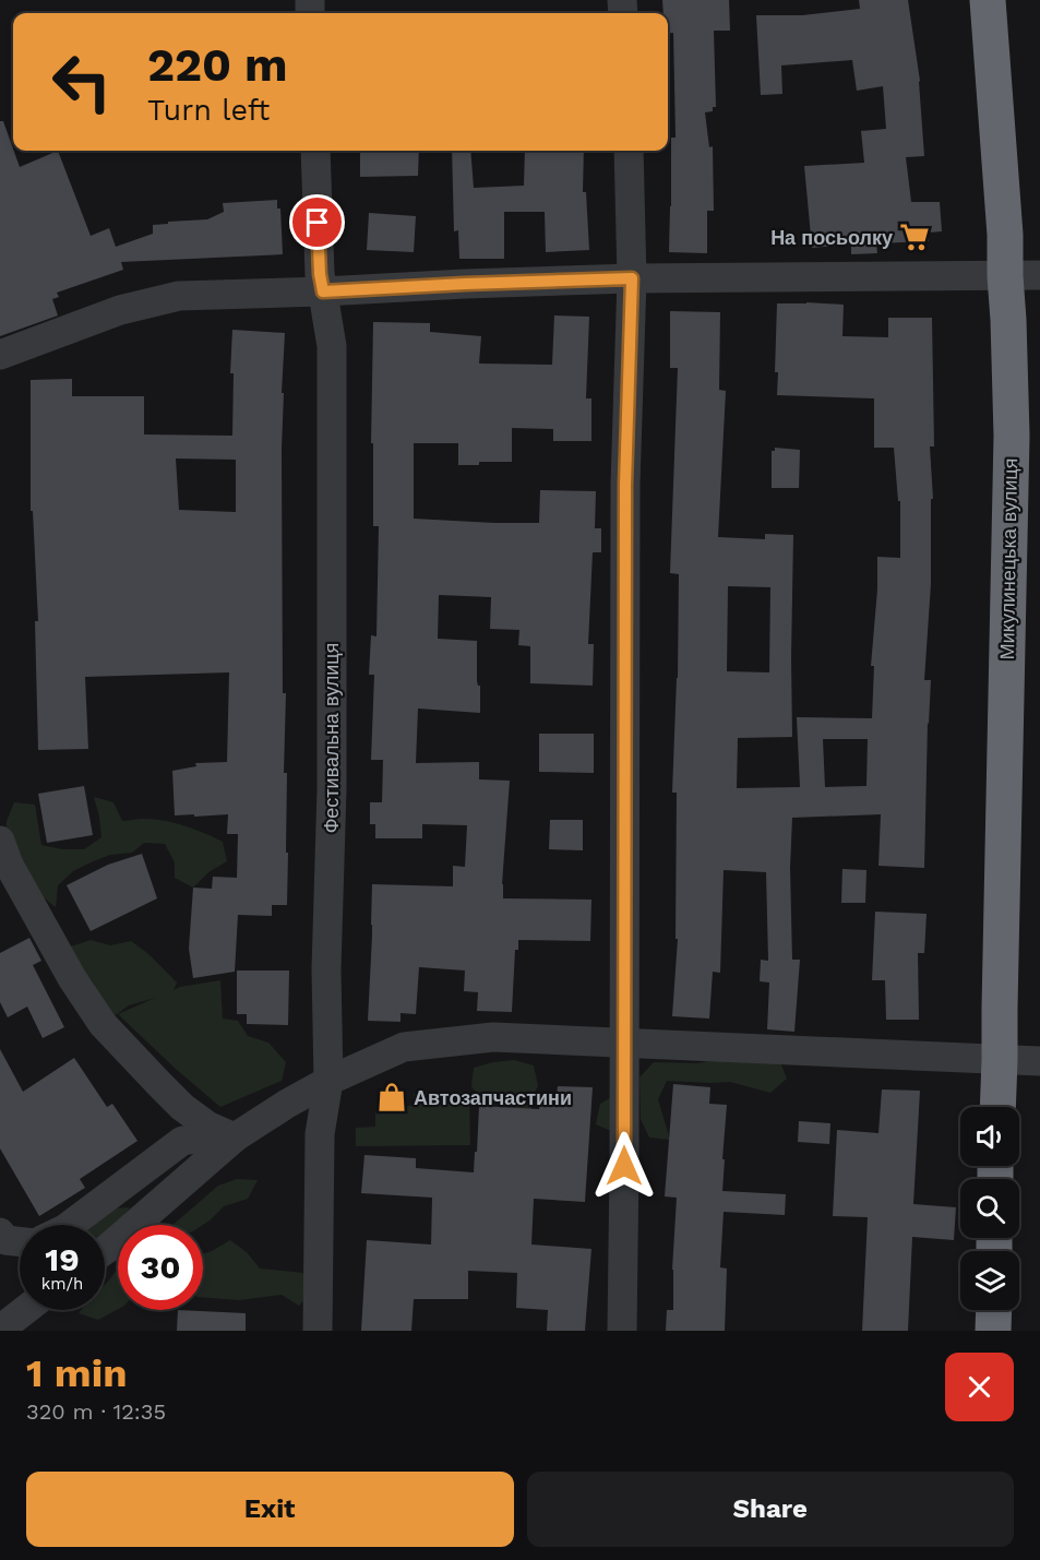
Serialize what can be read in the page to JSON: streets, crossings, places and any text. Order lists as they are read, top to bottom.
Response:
{
  "streets": {
    "highway": ["Микулинецька вулиця"],
    "street": ["Фестивальна вулиця"]
  },
  "places": {
    "supermarket": ["На посьолку"],
    "shop": ["Автозапчастини"]
  },
  "page": {
    "turn": ["220 m", "Turn left"],
    "speed": "19 km/h",
    "limit": "30",
    "heading": ["1 min", "320 m · 12:35"],
    "buttons": ["Exit", "Share"]
  }
}
